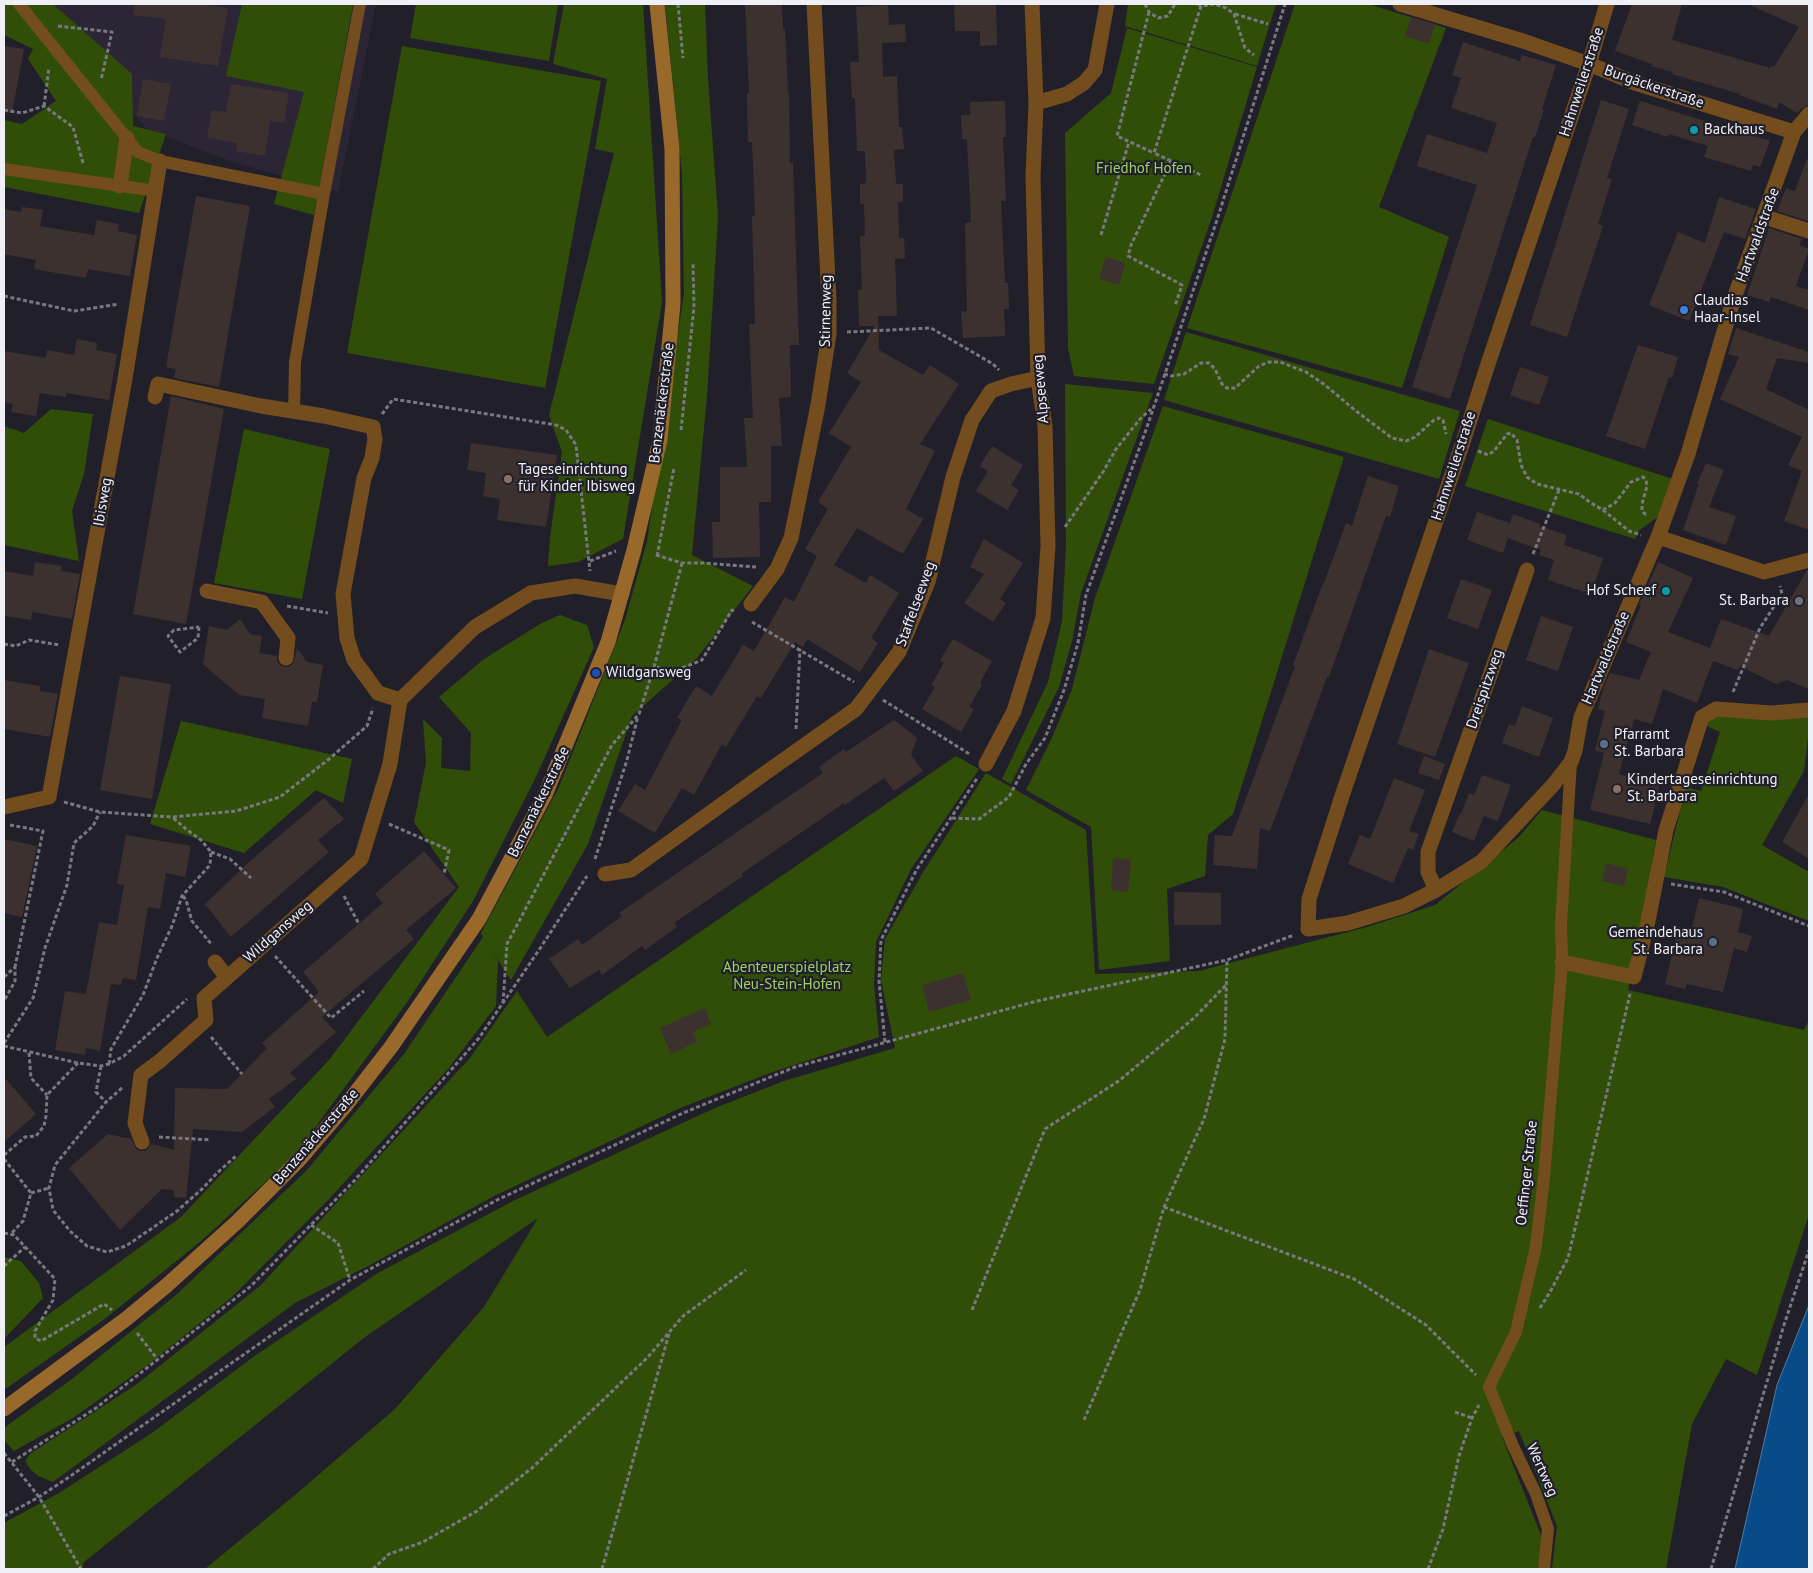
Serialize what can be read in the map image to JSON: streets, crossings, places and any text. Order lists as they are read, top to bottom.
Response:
{
  "streets": {
    "street": [
      "Hahnweilerstraße",
      "Burgäckerstraße",
      "Hartwaldstraße",
      "Stirnenweg",
      "Alpseeweg",
      "Benzenäckerstraße",
      "Ibisweg",
      "Staffelseeweg",
      "Dreispitzweg",
      "Wildgansweg"
    ],
    "lane": ["Oeffinger Straße", "Wertweg"]
  },
  "crossings": [
    ["Hahnweilerstraße", "Burgäckerstraße"],
    ["Hahnweilerstraße", "Hartwaldstraße"],
    ["Burgäckerstraße", "Hartwaldstraße"],
    ["Hartwaldstraße", "Dreispitzweg"],
    ["Hartwaldstraße", "Oeffinger Straße"],
    ["Alpseeweg", "Staffelseeweg"],
    ["Oeffinger Straße", "Wertweg"]
  ],
  "parks": ["Friedhof Hofen", "Abenteuerspielplatz Neu-Stein-Hofen"],
  "places": [
    "Backhaus",
    "Claudias Haar-Insel",
    "Tageseinrichtung für Kinder Ibisweg",
    "Hof Scheef",
    "St. Barbara",
    "Wildgansweg",
    "Pfarramt St. Barbara",
    "Kindertageseinrichtung St. Barbara",
    "Gemeindehaus St. Barbara"
  ]
}
